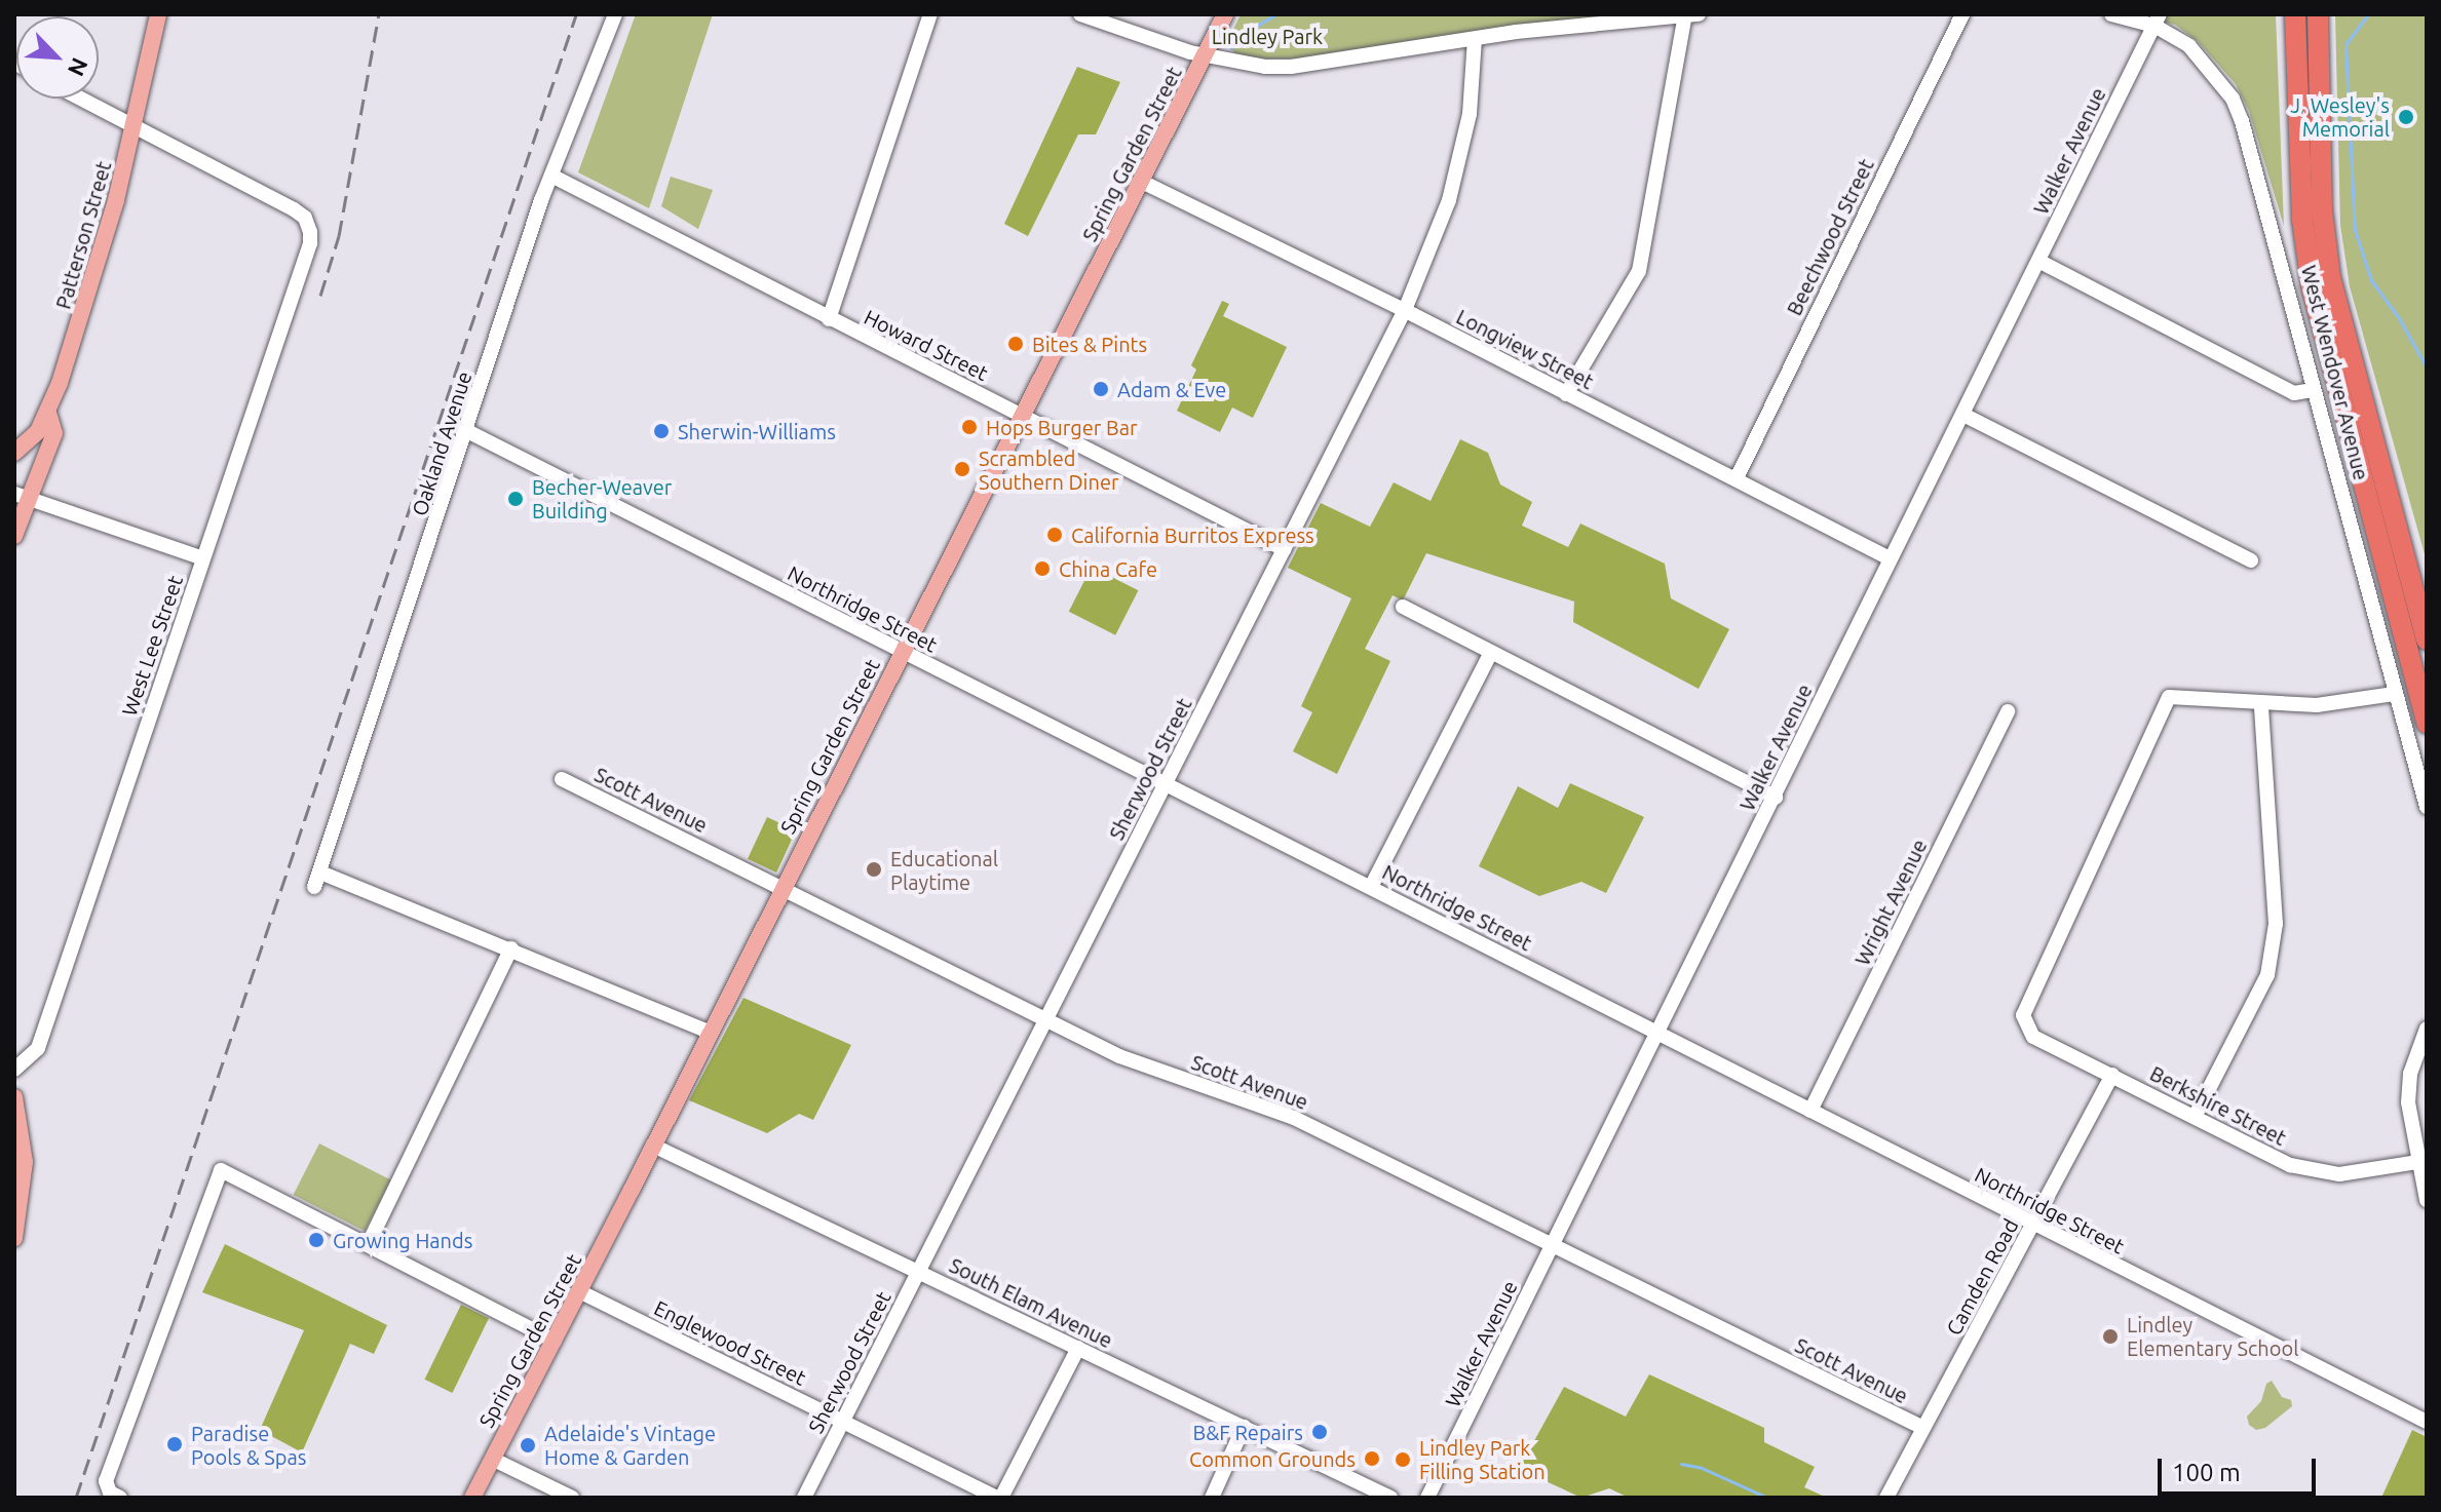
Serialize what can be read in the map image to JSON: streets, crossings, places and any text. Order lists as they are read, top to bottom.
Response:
{
  "streets": {
    "highway": ["West Wendover Avenue"],
    "main road": ["Spring Garden Street", "Patterson Street"],
    "street": [
      "Walker Avenue",
      "Beechwood Street",
      "Howard Street",
      "Longview Street",
      "Oakland Avenue",
      "Northridge Street",
      "West Lee Street",
      "Sherwood Street",
      "Scott Avenue",
      "Wright Avenue",
      "Berkshire Street",
      "Camden Road",
      "South Elam Avenue",
      "Englewood Street"
    ]
  },
  "crossings": [
    ["Walker Avenue", "Longview Street"],
    ["Walker Avenue", "Northridge Street"],
    ["Walker Avenue", "Scott Avenue"],
    ["Spring Garden Street", "Howard Street"],
    ["Spring Garden Street", "Longview Street"],
    ["Spring Garden Street", "Northridge Street"],
    ["Spring Garden Street", "Scott Avenue"],
    ["Spring Garden Street", "South Elam Avenue"],
    ["Spring Garden Street", "Englewood Street"],
    ["Patterson Street", "West Lee Street"],
    ["Beechwood Street", "Longview Street"],
    ["Howard Street", "Oakland Avenue"],
    ["Howard Street", "Sherwood Street"],
    ["Longview Street", "Sherwood Street"],
    ["Oakland Avenue", "Northridge Street"],
    ["Northridge Street", "Sherwood Street"],
    ["Northridge Street", "Wright Avenue"],
    ["Northridge Street", "Camden Road"],
    ["Sherwood Street", "Scott Avenue"],
    ["Sherwood Street", "South Elam Avenue"],
    ["Sherwood Street", "Englewood Street"],
    ["Scott Avenue", "Camden Road"],
    ["Berkshire Street", "Camden Road"]
  ],
  "parks": ["Lindley Park"],
  "places": [
    "J. Wesley's Memorial",
    "Bites & Pints",
    "Adam & Eve",
    "Hops Burger Bar",
    "Sherwin-Williams",
    "Scrambled Southern Diner",
    "Becher-Weaver Building",
    "California Burritos Express",
    "China Cafe",
    "Educational Playtime",
    "Growing Hands",
    "Lindley Elementary School",
    "B&F Repairs",
    "Paradise Pools & Spas",
    "Adelaide's Vintage Home & Garden",
    "Common Grounds",
    "Lindley Park Filling Station"
  ],
  "scale_bar": "100 m",
  "north": "bottom right"
}
